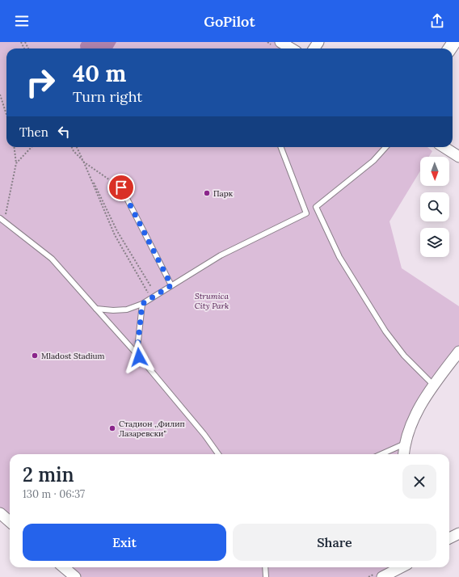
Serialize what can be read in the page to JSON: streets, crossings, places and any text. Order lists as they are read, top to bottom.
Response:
{
  "parks": ["Strumica City Park"],
  "places": ["Парк", "Mladost Stadium", "Стадион ,,Филип Лазаревски\""],
  "north": "bottom",
  "page": {
    "header": "GoPilot",
    "turn": ["40 m", "Turn right"],
    "then": "Then",
    "heading": ["2 min", "130 m · 06:37"],
    "buttons": ["Exit", "Share"]
  }
}
